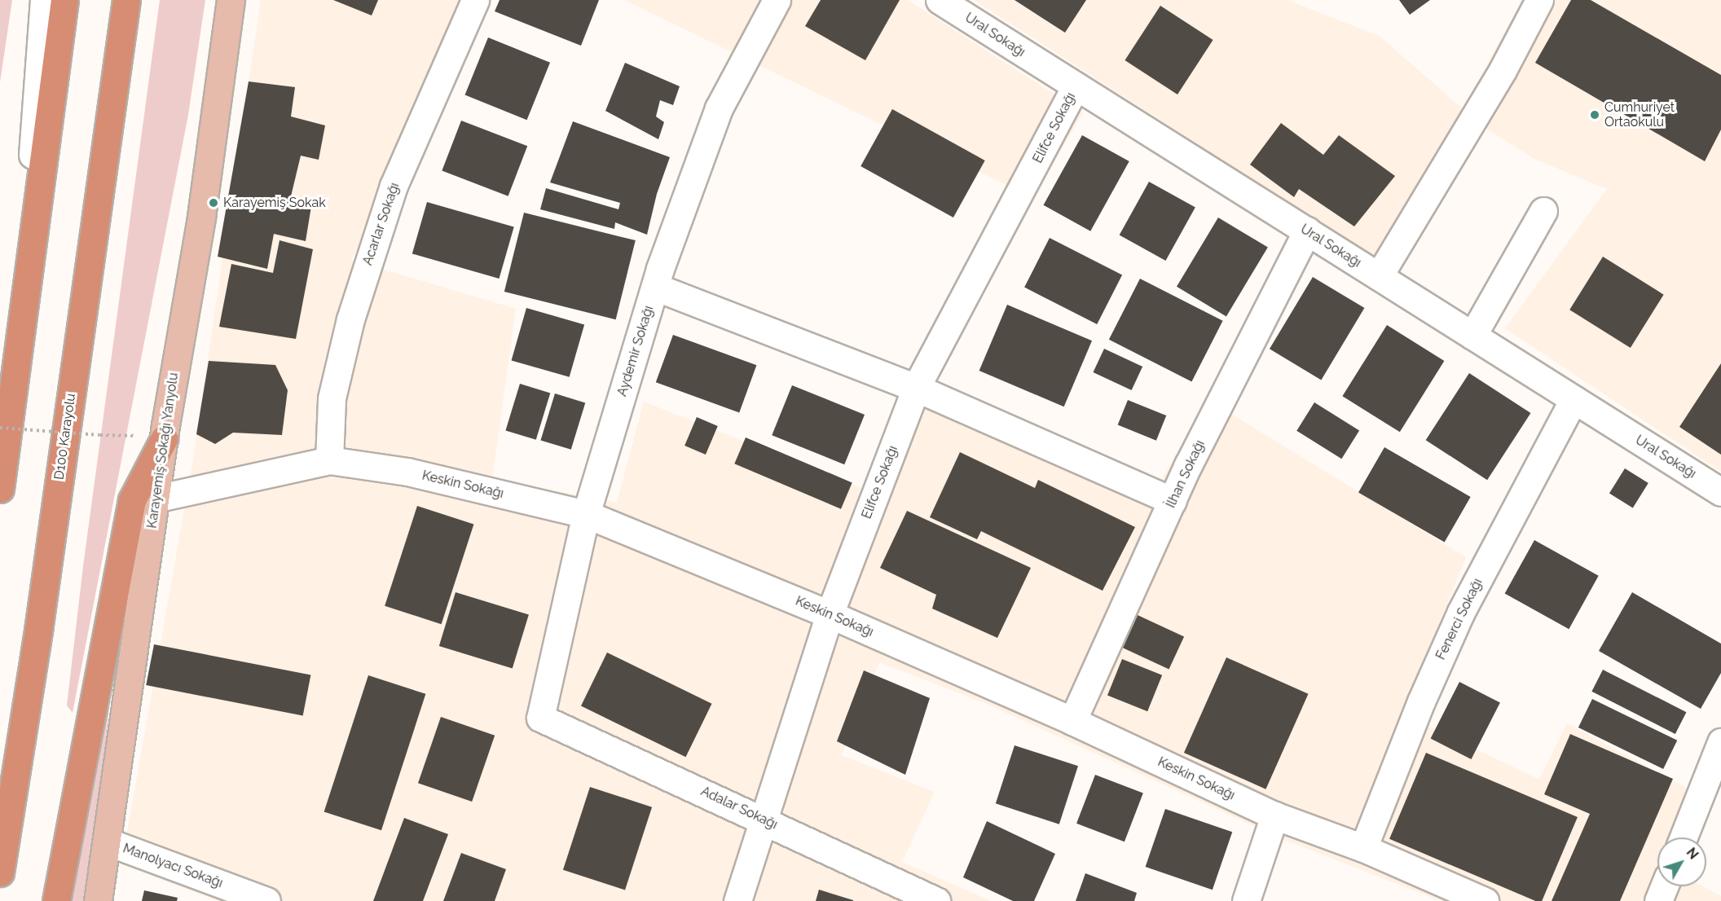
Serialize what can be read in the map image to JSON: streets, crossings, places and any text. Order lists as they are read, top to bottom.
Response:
{
  "streets": {
    "highway": ["D100 Karayolu"],
    "main road": ["Karayemiş Sokağı Yanyolu"],
    "street": [
      "Ural Sokağı",
      "Elifce Sokağı",
      "Acarlar Sokağı",
      "Aydemir Sokağı",
      "İlhan Sokağı",
      "Keskin Sokağı",
      "Fenerci Sokağı",
      "Adalar Sokağı",
      "Manolyacı Sokağı"
    ]
  },
  "crossings": [
    ["Ural Sokağı", "Elifce Sokağı"],
    ["Ural Sokağı", "İlhan Sokağı"],
    ["Ural Sokağı", "Fenerci Sokağı"],
    ["Elifce Sokağı", "Keskin Sokağı"],
    ["Elifce Sokağı", "Adalar Sokağı"],
    ["Acarlar Sokağı", "Keskin Sokağı"],
    ["Aydemir Sokağı", "Keskin Sokağı"],
    ["Aydemir Sokağı", "Adalar Sokağı"],
    ["Karayemiş Sokağı Yanyolu", "Keskin Sokağı"],
    ["Karayemiş Sokağı Yanyolu", "Manolyacı Sokağı"],
    ["İlhan Sokağı", "Keskin Sokağı"],
    ["Keskin Sokağı", "Fenerci Sokağı"]
  ],
  "places": ["Cumhuriyet Ortaokulu", "Karayemiş Sokak"],
  "north": "top right"
}
